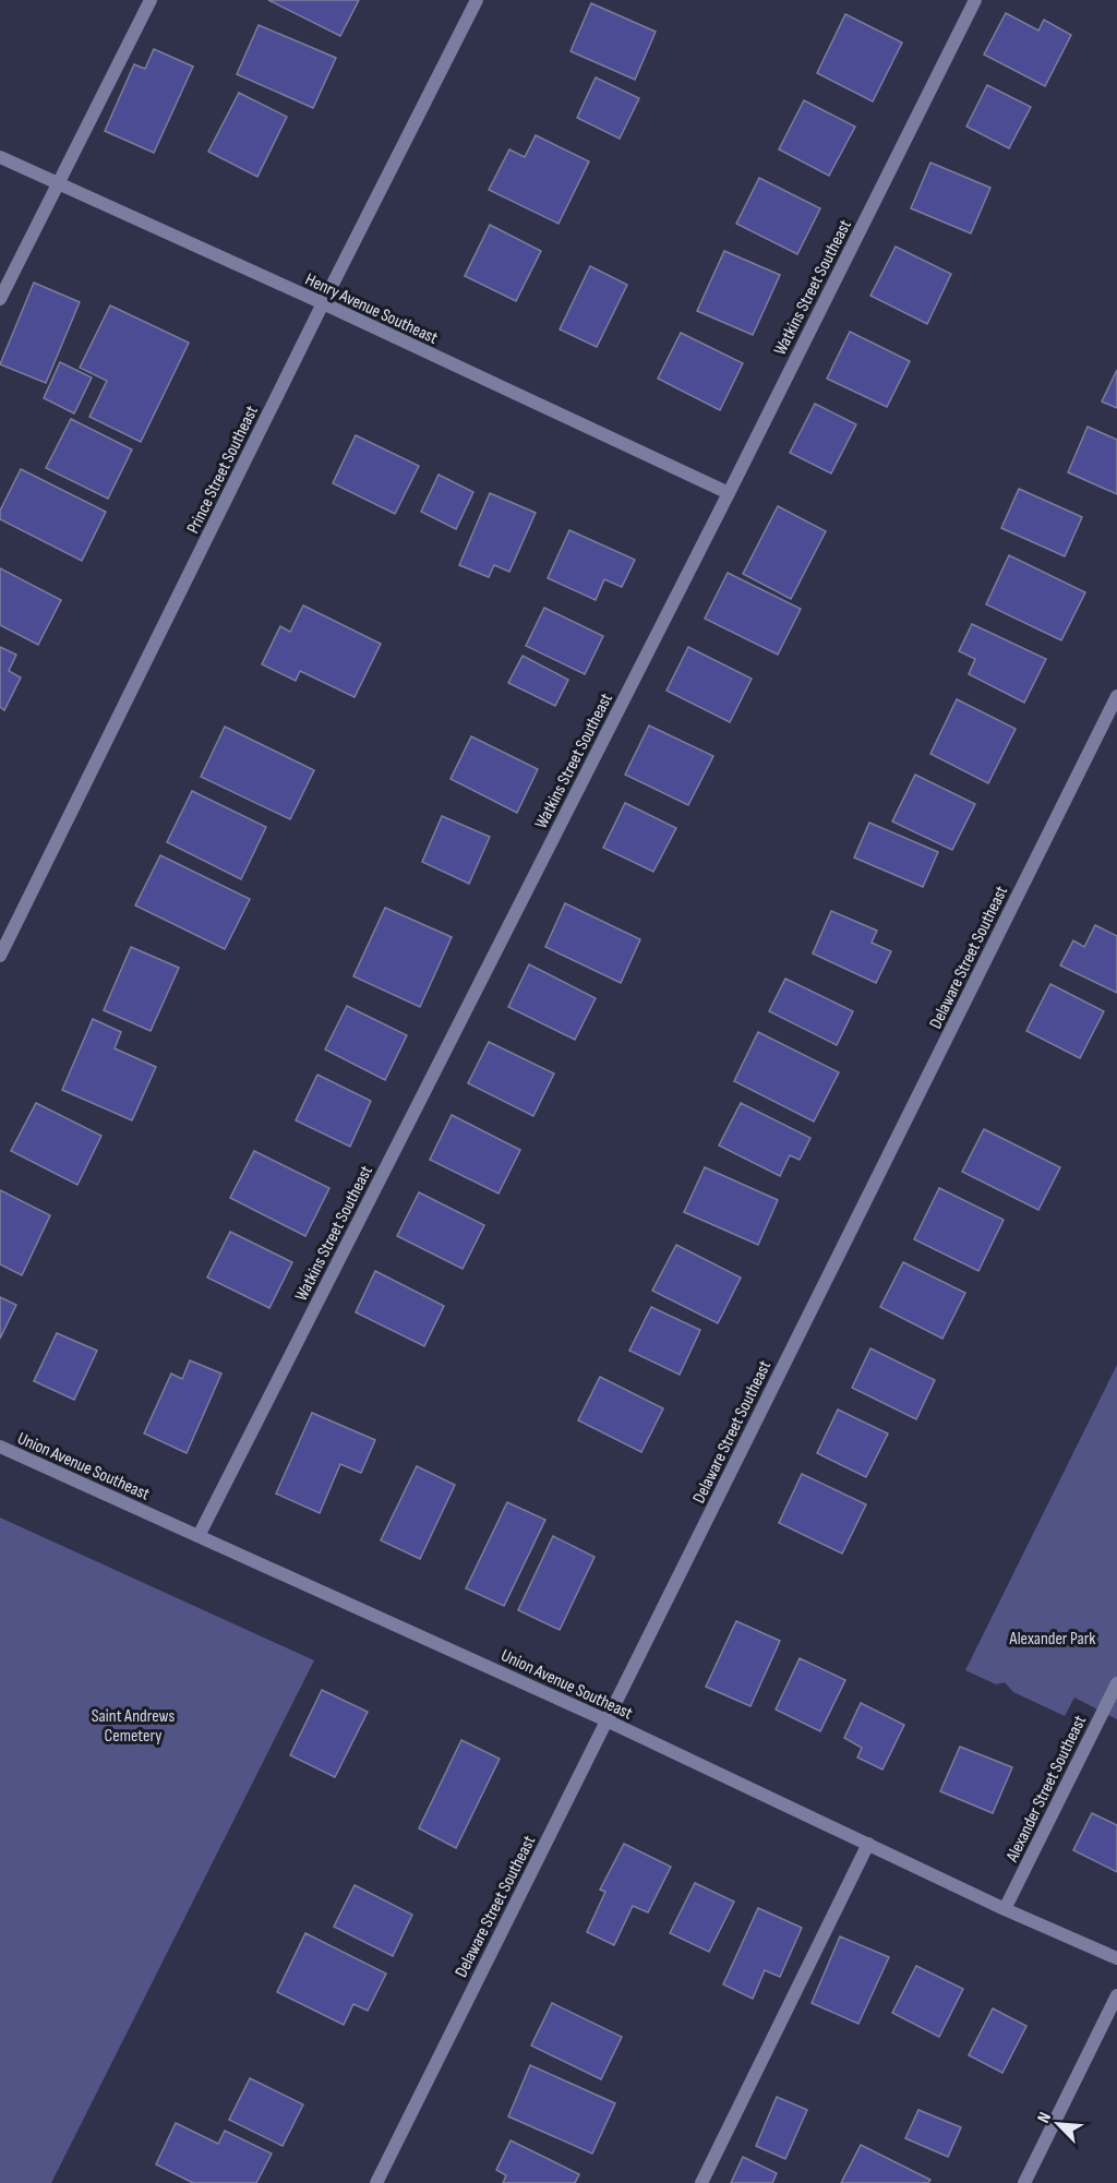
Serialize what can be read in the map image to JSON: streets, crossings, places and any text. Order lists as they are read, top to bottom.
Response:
{
  "streets": {
    "street": [
      "Watkins Street Southeast",
      "Henry Avenue Southeast",
      "Prince Street Southeast",
      "Delaware Street Southeast",
      "Union Avenue Southeast",
      "Alexander Street Southeast"
    ]
  },
  "crossings": [
    ["Watkins Street Southeast", "Henry Avenue Southeast"],
    ["Watkins Street Southeast", "Union Avenue Southeast"],
    ["Henry Avenue Southeast", "Prince Street Southeast"],
    ["Delaware Street Southeast", "Union Avenue Southeast"],
    ["Union Avenue Southeast", "Alexander Street Southeast"]
  ],
  "parks": ["Alexander Park", "Saint Andrews Cemetery"],
  "north": "top left"
}
